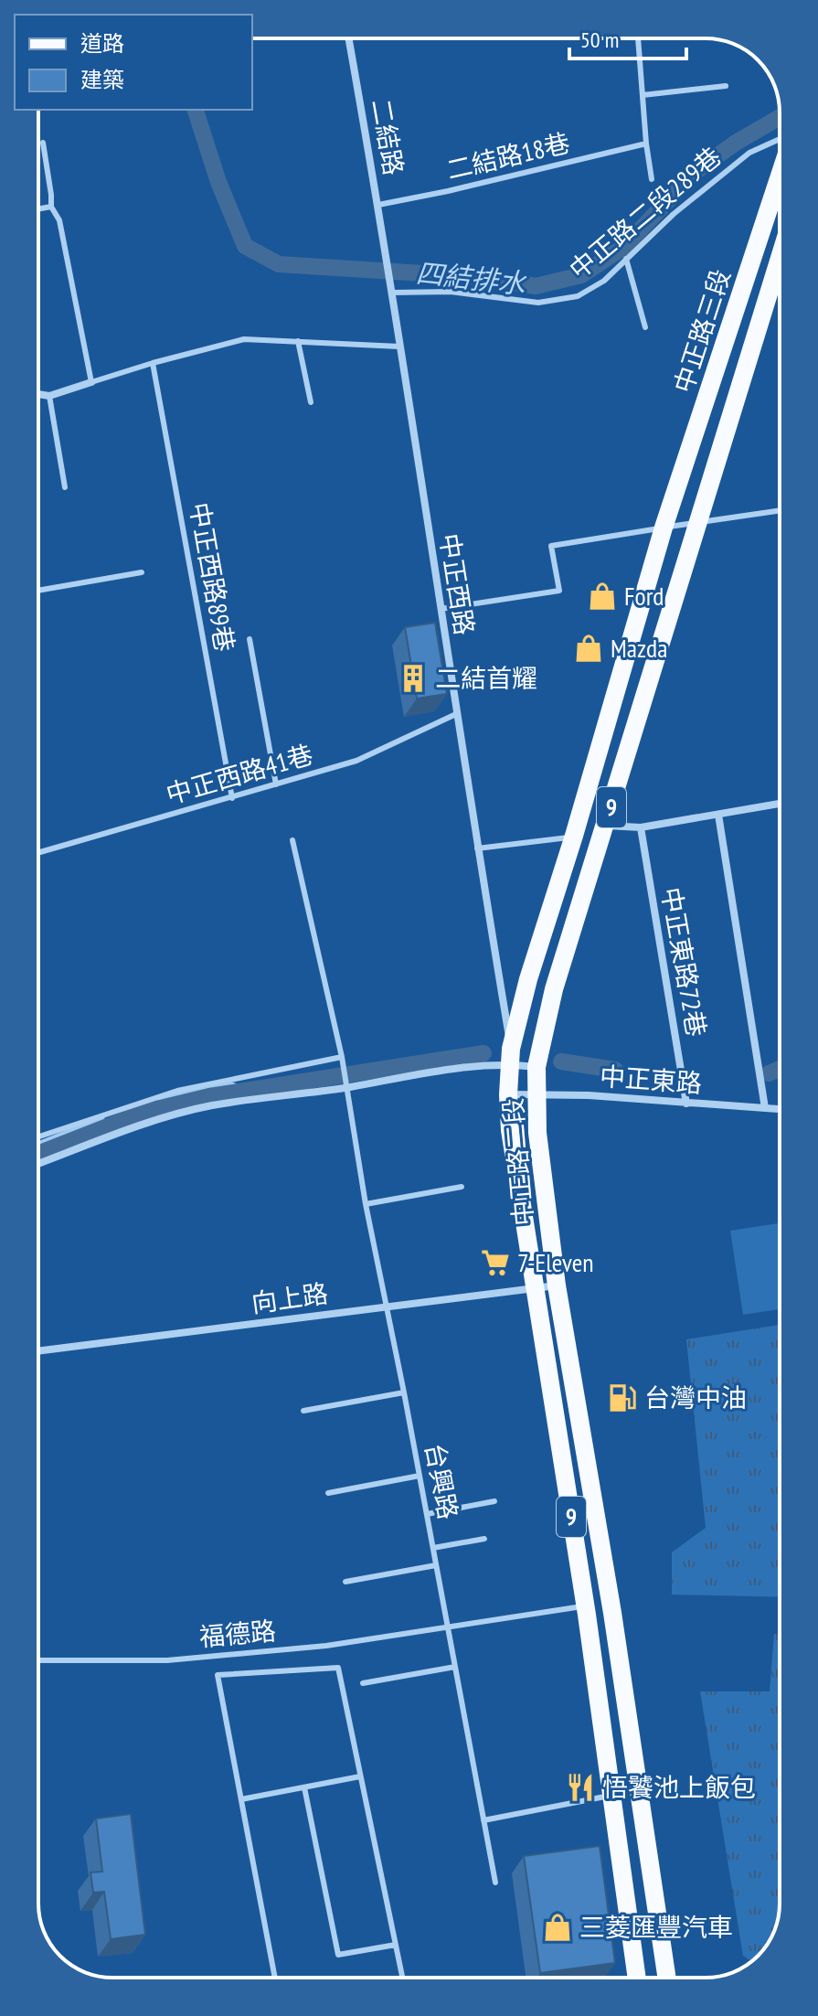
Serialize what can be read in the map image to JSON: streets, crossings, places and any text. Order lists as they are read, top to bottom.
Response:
{
  "streets": {
    "main road": ["中正路三段", "9", "中正路二段"],
    "street": [
      "二結路",
      "中正西路",
      "中正東路72巷",
      "中正東路",
      "向上路"
    ],
    "lane": [
      "二結路18巷",
      "中正路二段289巷",
      "中正西路89巷",
      "中正西路41巷",
      "台興路",
      "福德路"
    ]
  },
  "crossings": [
    ["二結路", "二結路18巷"],
    ["二結路", "中正西路"],
    ["中正路二段289巷", "中正西路"],
    ["中正路三段", "中正路二段"],
    ["中正西路89巷", "中正西路41巷"],
    ["中正西路", "中正西路41巷"],
    ["中正西路", "中正路二段"],
    ["中正東路72巷", "中正東路"],
    ["中正東路", "中正路二段"],
    ["中正路二段", "向上路"],
    ["中正路二段", "福德路"],
    ["向上路", "台興路"],
    ["台興路", "福德路"]
  ],
  "water": ["四結排水"],
  "places": {
    "shop": ["Ford", "Mazda", "三菱匯豐汽車"],
    "building": ["二結首耀"],
    "supermarket": ["7-Eleven"],
    "fuel station": ["台灣中油"],
    "restaurant": ["悟饕池上飯包"]
  },
  "legend": ["道路", "建築"],
  "scale_bar": "50 m"
}
